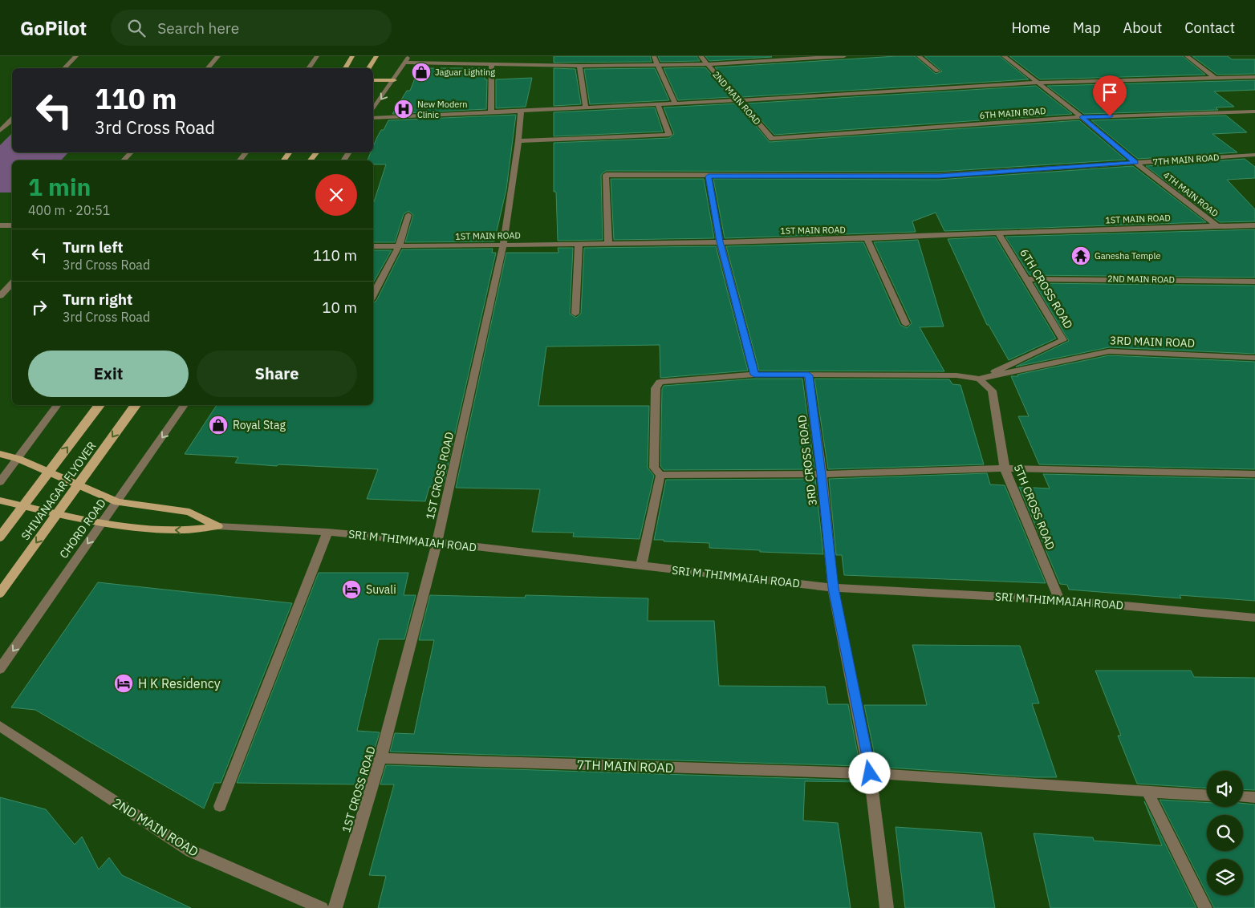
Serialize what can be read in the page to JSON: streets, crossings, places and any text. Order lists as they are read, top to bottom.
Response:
{
  "streets": {
    "main road": ["SHIVANAGAR FLYOVER", "SRI M THIMMAIAH ROAD"],
    "street": [
      "2ND MAIN ROAD",
      "6TH MAIN ROAD",
      "7TH MAIN ROAD",
      "4TH MAIN ROAD",
      "1ST MAIN ROAD",
      "6TH CROSS ROAD",
      "3RD MAIN ROAD",
      "3RD CROSS ROAD",
      "1ST CROSS ROAD",
      "5TH CROSS ROAD",
      "CHORD ROAD"
    ]
  },
  "crossings": [
    ["2ND MAIN ROAD", "6TH MAIN ROAD"],
    ["2ND MAIN ROAD", "6TH CROSS ROAD"],
    ["6TH MAIN ROAD", "4TH MAIN ROAD"],
    ["7TH MAIN ROAD", "4TH MAIN ROAD"],
    ["7TH MAIN ROAD", "1ST MAIN ROAD"],
    ["7TH MAIN ROAD", "3RD CROSS ROAD"],
    ["7TH MAIN ROAD", "1ST CROSS ROAD"],
    ["4TH MAIN ROAD", "1ST MAIN ROAD"],
    ["1ST MAIN ROAD", "6TH CROSS ROAD"],
    ["1ST MAIN ROAD", "1ST CROSS ROAD"],
    ["6TH CROSS ROAD", "3RD MAIN ROAD"],
    ["6TH CROSS ROAD", "5TH CROSS ROAD"],
    ["3RD MAIN ROAD", "5TH CROSS ROAD"],
    ["3RD CROSS ROAD", "SRI M THIMMAIAH ROAD"],
    ["1ST CROSS ROAD", "SRI M THIMMAIAH ROAD"],
    ["5TH CROSS ROAD", "SRI M THIMMAIAH ROAD"],
    ["CHORD ROAD", "SRI M THIMMAIAH ROAD"]
  ],
  "one_way": ["CHORD ROAD"],
  "places": {
    "shop": ["Jaguar Lighting", "Royal Stag"],
    "hospital": ["New Modern Clinic"],
    "temple": ["Ganesha Temple"],
    "hotel": ["Suvali", "H K Residency"]
  },
  "page": {
    "header": "GoPilot",
    "search": "Search here",
    "nav": [
      "Home",
      "Map",
      "About",
      "Contact"
    ],
    "turn": ["110 m", "3rd Cross Road"],
    "heading": ["1 min", "400 m · 20:51"],
    "list": [
      {
        "name": "Turn left",
        "note": "3rd Cross Road",
        "value": "110 m"
      },
      {
        "name": "Turn right",
        "note": "3rd Cross Road",
        "value": "10 m"
      }
    ],
    "buttons": ["Exit", "Share"]
  }
}
